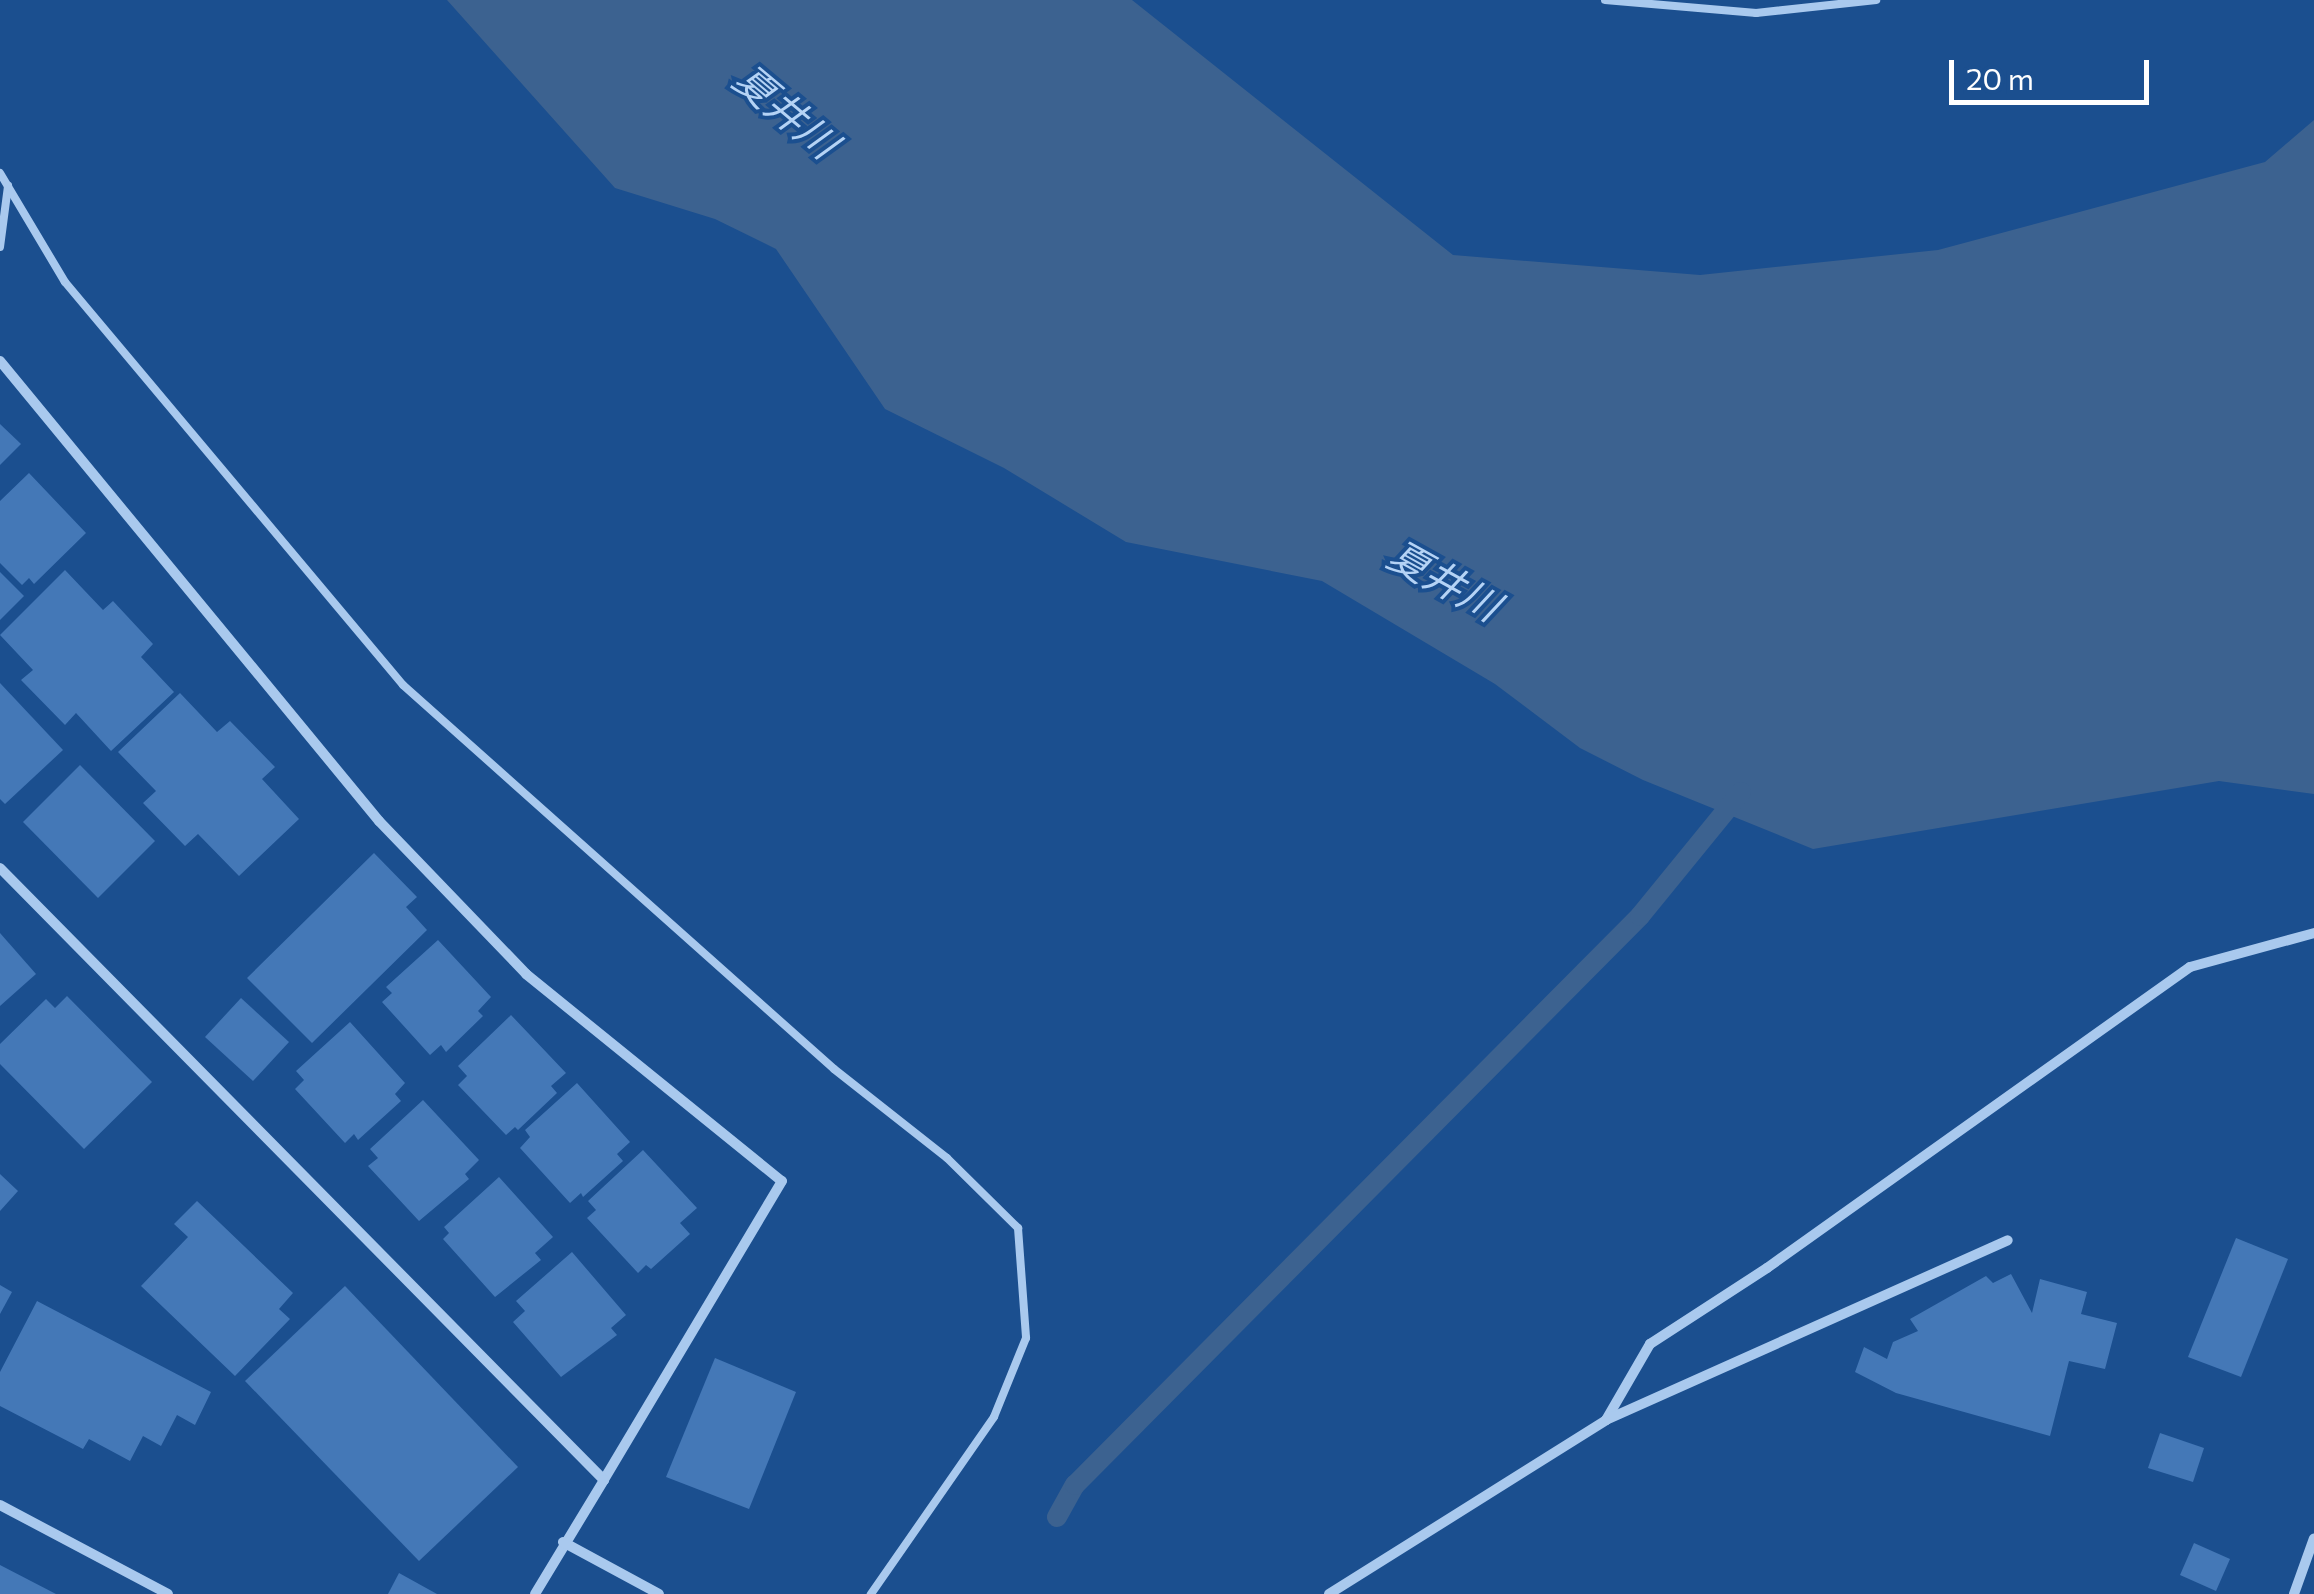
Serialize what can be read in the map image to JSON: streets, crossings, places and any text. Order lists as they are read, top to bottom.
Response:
{
  "water": ["夏井川"],
  "scale_bar": "20 m"
}
